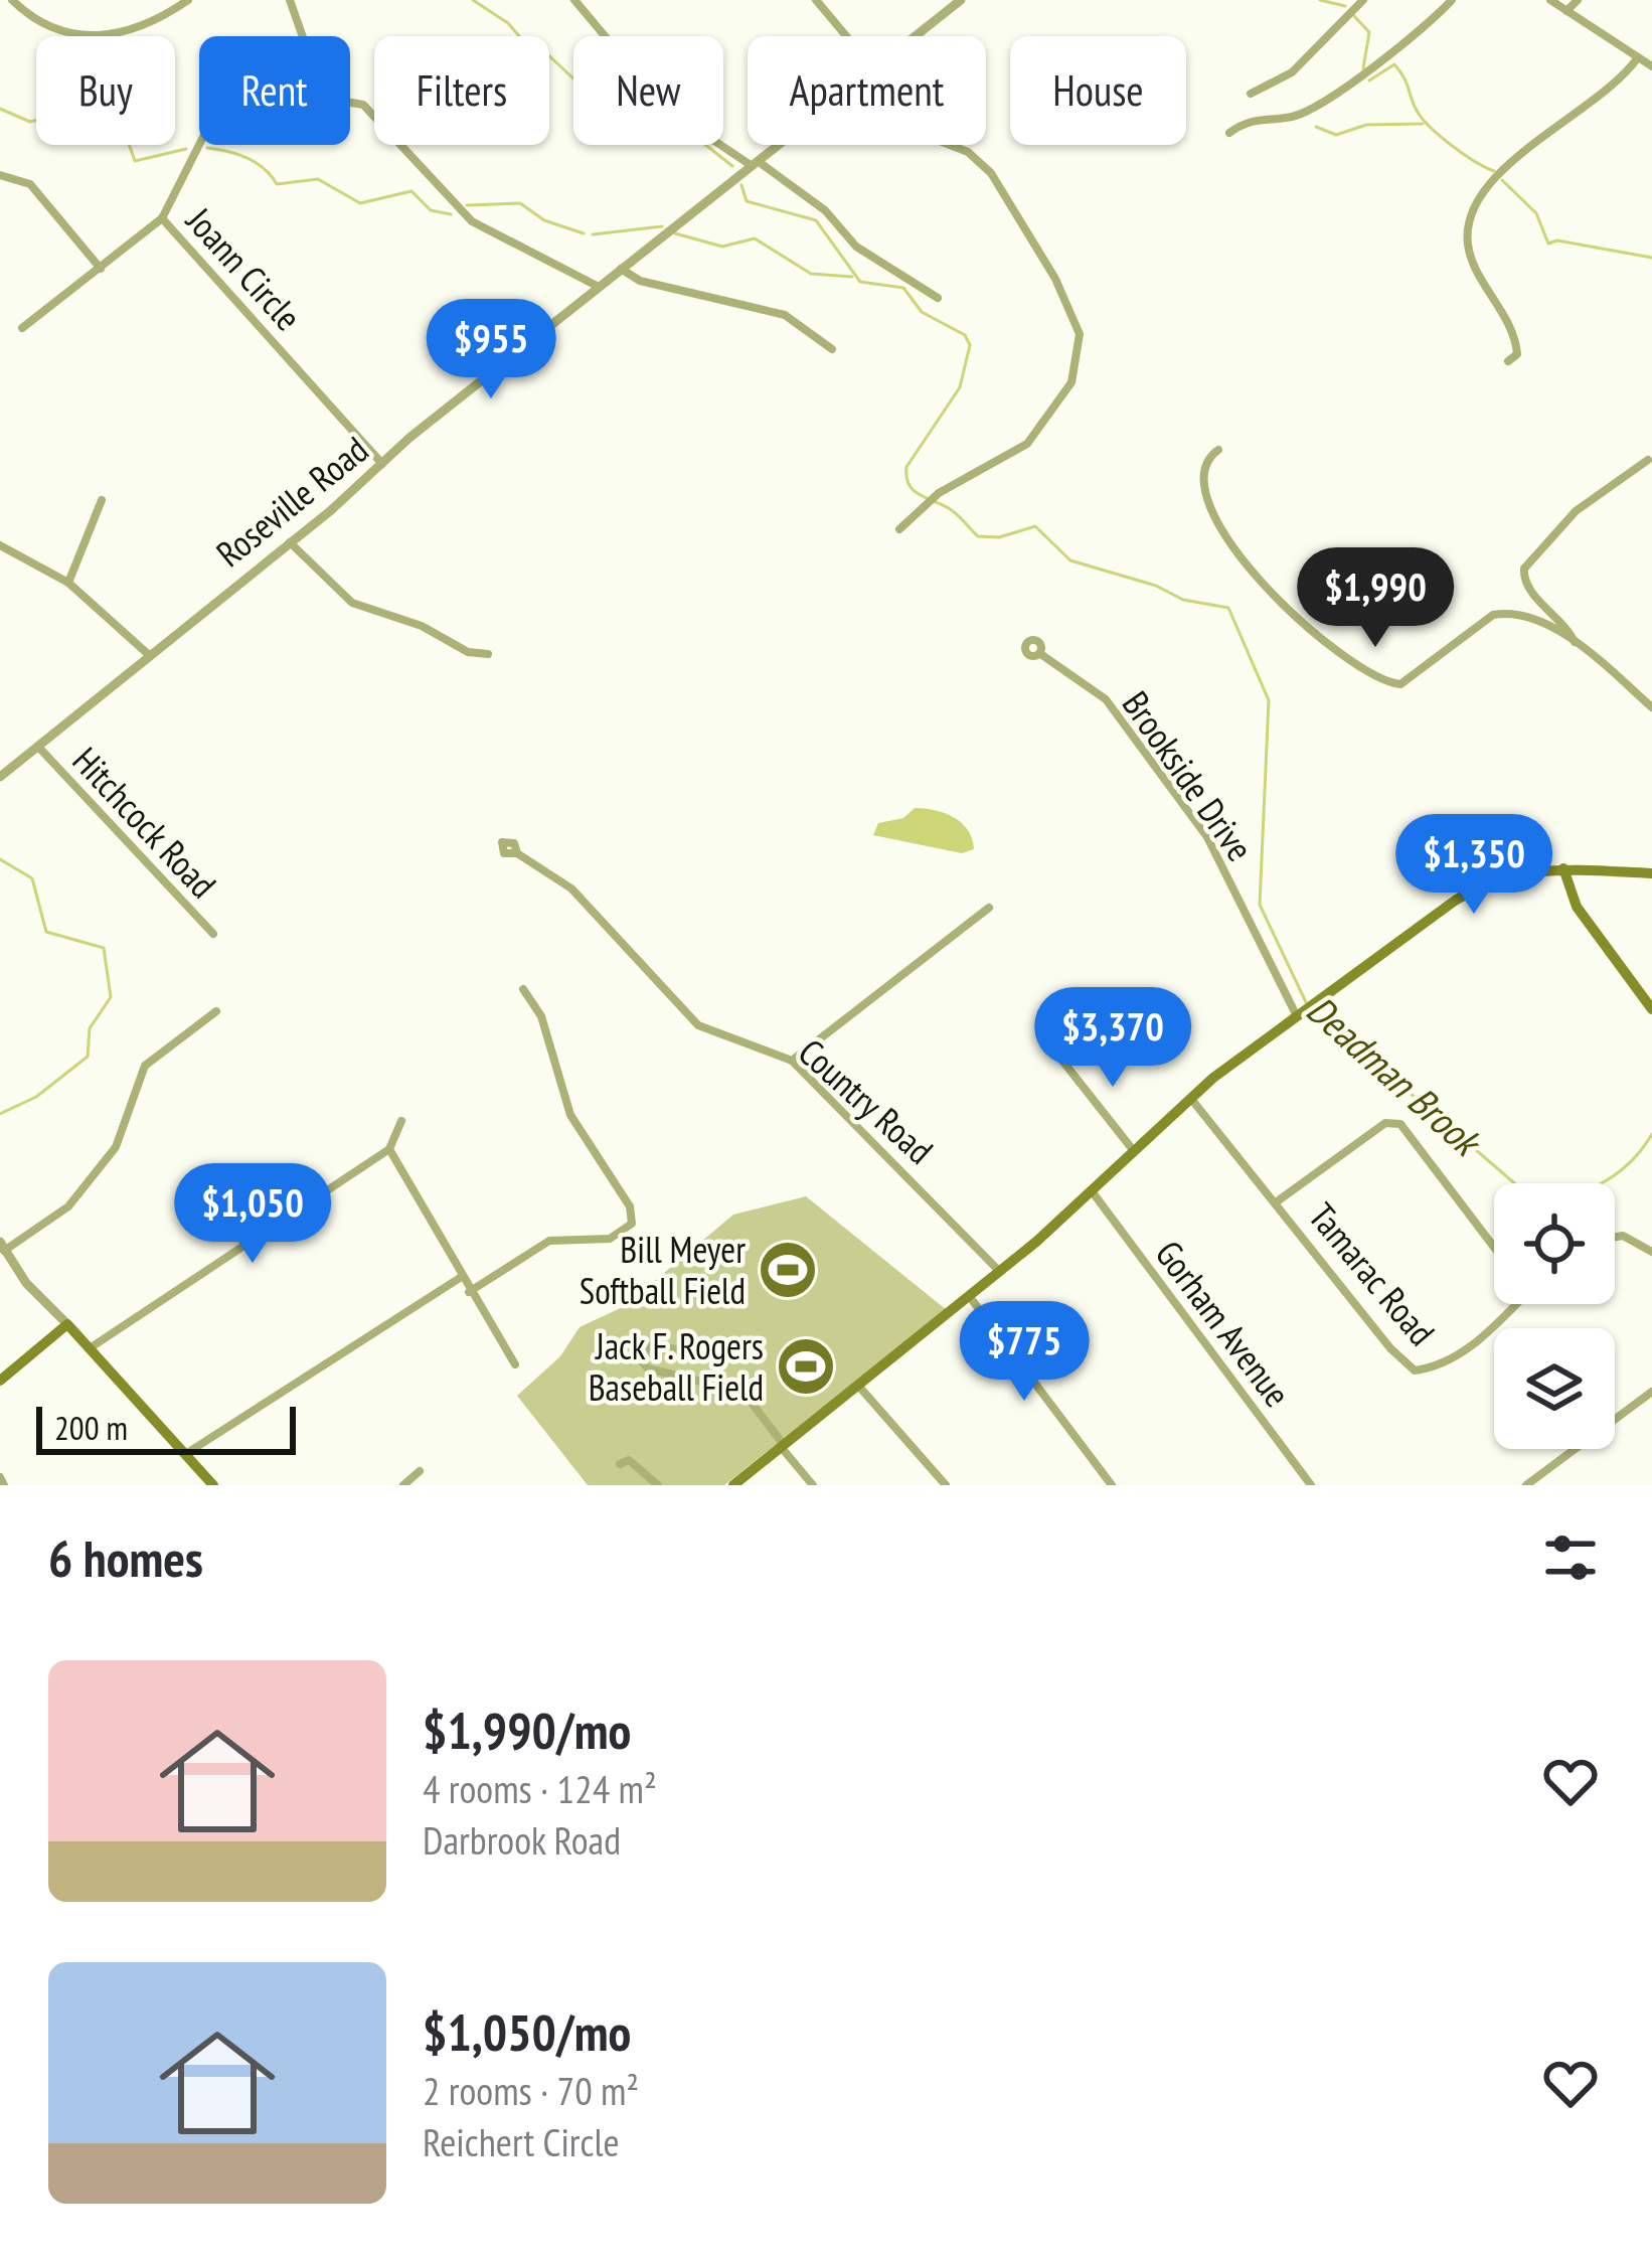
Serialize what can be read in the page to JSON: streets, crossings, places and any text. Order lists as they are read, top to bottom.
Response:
{
  "streets": {
    "street": [
      "Joann Circle",
      "Roseville Road",
      "Brookside Drive",
      "Hitchcock Road",
      "Country Road",
      "Tamarac Road",
      "Gorham Avenue"
    ]
  },
  "crossings": [
    ["Joann Circle", "Roseville Road"],
    ["Roseville Road", "Hitchcock Road"]
  ],
  "water": ["Deadman Brook"],
  "places": {
    "sports": ["Bill Meyer Softball Field", "Jack F. Rogers Baseball Field"]
  },
  "scale_bar": "200 m",
  "page": {
    "chip": [
      "Buy",
      "Rent",
      "Filters",
      "New",
      "Apartment",
      "House"
    ],
    "price": [
      "$955",
      "$1,990",
      "$1,350",
      "$3,370",
      "$1,050",
      "$775"
    ],
    "scale": "200 m",
    "heading": "6 homes",
    "list": [
      {
        "name": "$1,990/mo",
        "note": "4 rooms · 124 m² · Darbrook Road"
      },
      {
        "name": "$1,050/mo",
        "note": "2 rooms · 70 m² · Reichert Circle"
      }
    ]
  }
}
